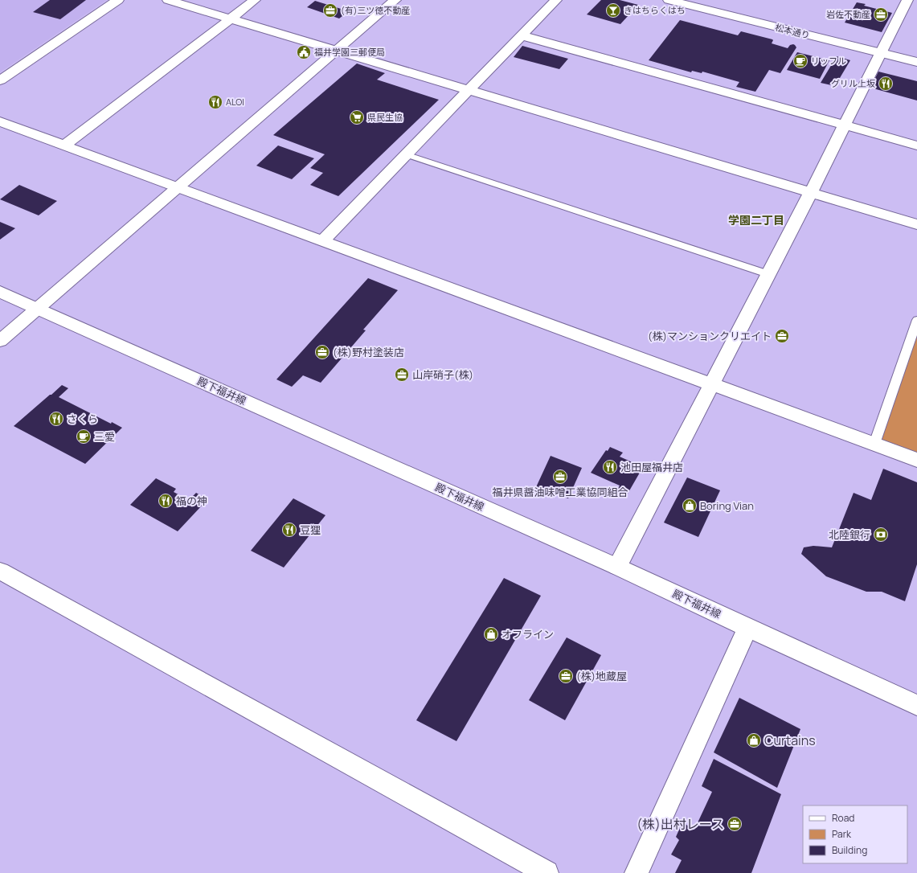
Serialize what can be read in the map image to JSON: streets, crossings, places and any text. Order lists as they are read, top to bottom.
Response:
{
  "streets": {
    "street": ["松本通り", "殿下福井線"]
  },
  "districts": ["学園二丁目"],
  "places": {
    "office": [
      "(有)三ツ徳不動産",
      "岩佐不動産",
      "(株)マンションクリエイト",
      "(株)野村塗装店",
      "山岸硝子(株)",
      "福井県醤油味噌工業協同組合",
      "(株)地蔵屋",
      "(株)出村レース"
    ],
    "bar": ["きはちらくはち"],
    "public building": ["福井学園三郵便局"],
    "cafe": ["リッフル", "三愛"],
    "restaurant": [
      "グリル上坂",
      "ALOI",
      "さくら",
      "池田屋福井店",
      "福の神",
      "豆狸"
    ],
    "supermarket": ["県民生協"],
    "shop": ["Boring Vian", "オフライン", "Curtains"],
    "bank": ["北陸銀行"]
  },
  "legend": ["Road", "Park", "Building"]
}
